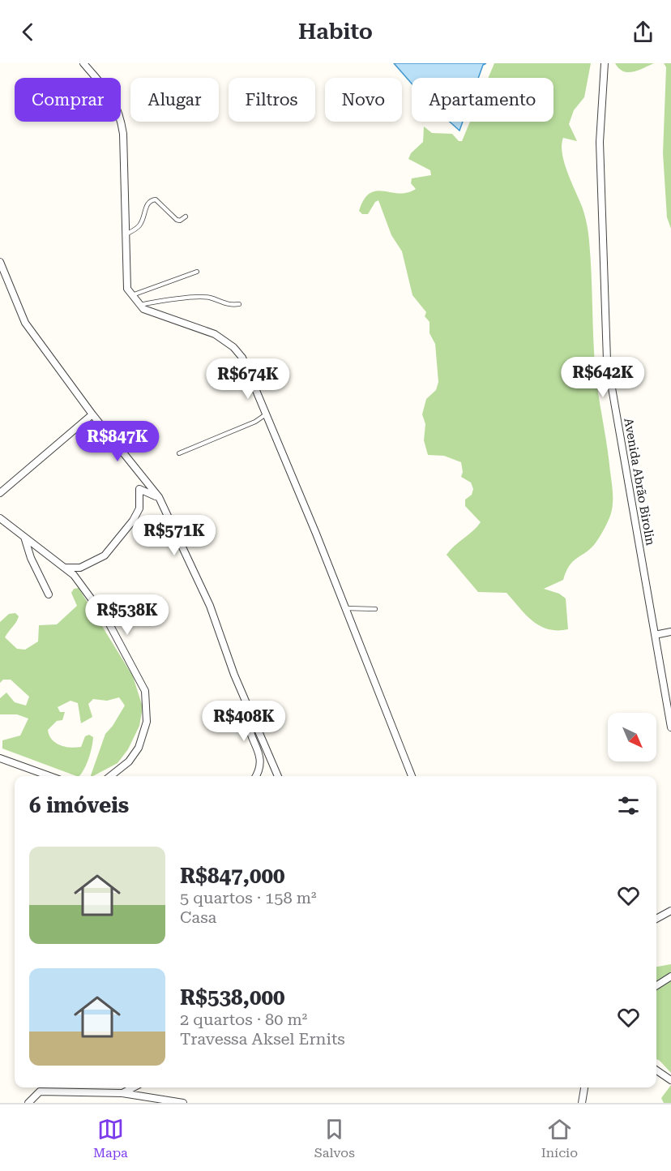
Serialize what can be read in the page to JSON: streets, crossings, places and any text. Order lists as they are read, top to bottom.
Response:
{
  "streets": {
    "street": ["Avenida Abrão Birolin"]
  },
  "north": "bottom right",
  "page": {
    "header": "Habito",
    "chip": [
      "Comprar",
      "Alugar",
      "Filtros",
      "Novo",
      "Apartamento"
    ],
    "price": [
      "R$642K",
      "R$674K",
      "R$847K",
      "R$571K",
      "R$538K",
      "R$408K"
    ],
    "heading": "6 imóveis",
    "list": [
      {
        "name": "R$847,000",
        "note": "5 quartos · 158 m² · Casa"
      },
      {
        "name": "R$538,000",
        "note": "2 quartos · 80 m² · Travessa Aksel Ernits"
      }
    ],
    "tabs": ["Mapa", "Salvos", "Início"]
  }
}
